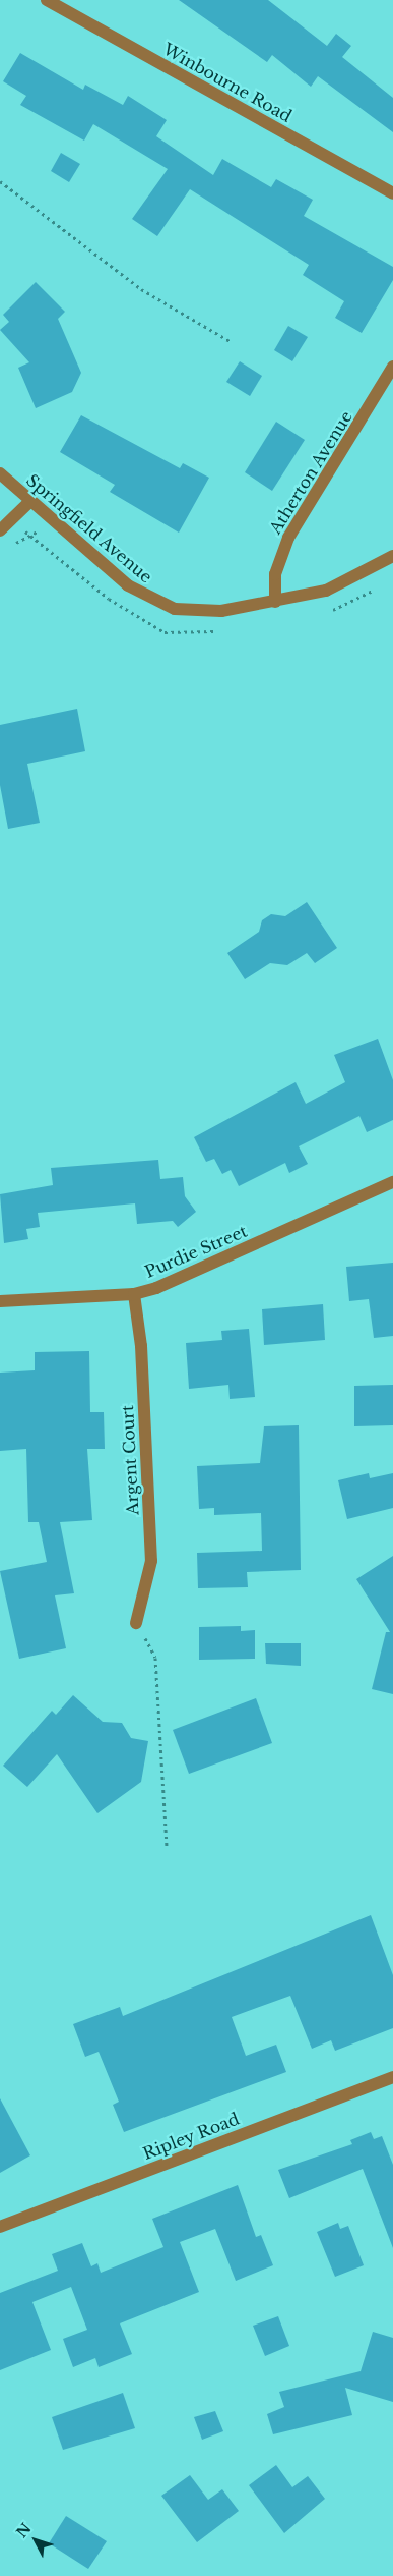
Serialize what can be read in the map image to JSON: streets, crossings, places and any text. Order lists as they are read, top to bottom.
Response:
{
  "streets": {
    "street": [
      "Winbourne Road",
      "Atherton Avenue",
      "Springfield Avenue",
      "Purdie Street",
      "Argent Court",
      "Ripley Road"
    ]
  },
  "crossings": [
    ["Atherton Avenue", "Springfield Avenue"],
    ["Purdie Street", "Argent Court"]
  ],
  "north": "top left"
}
